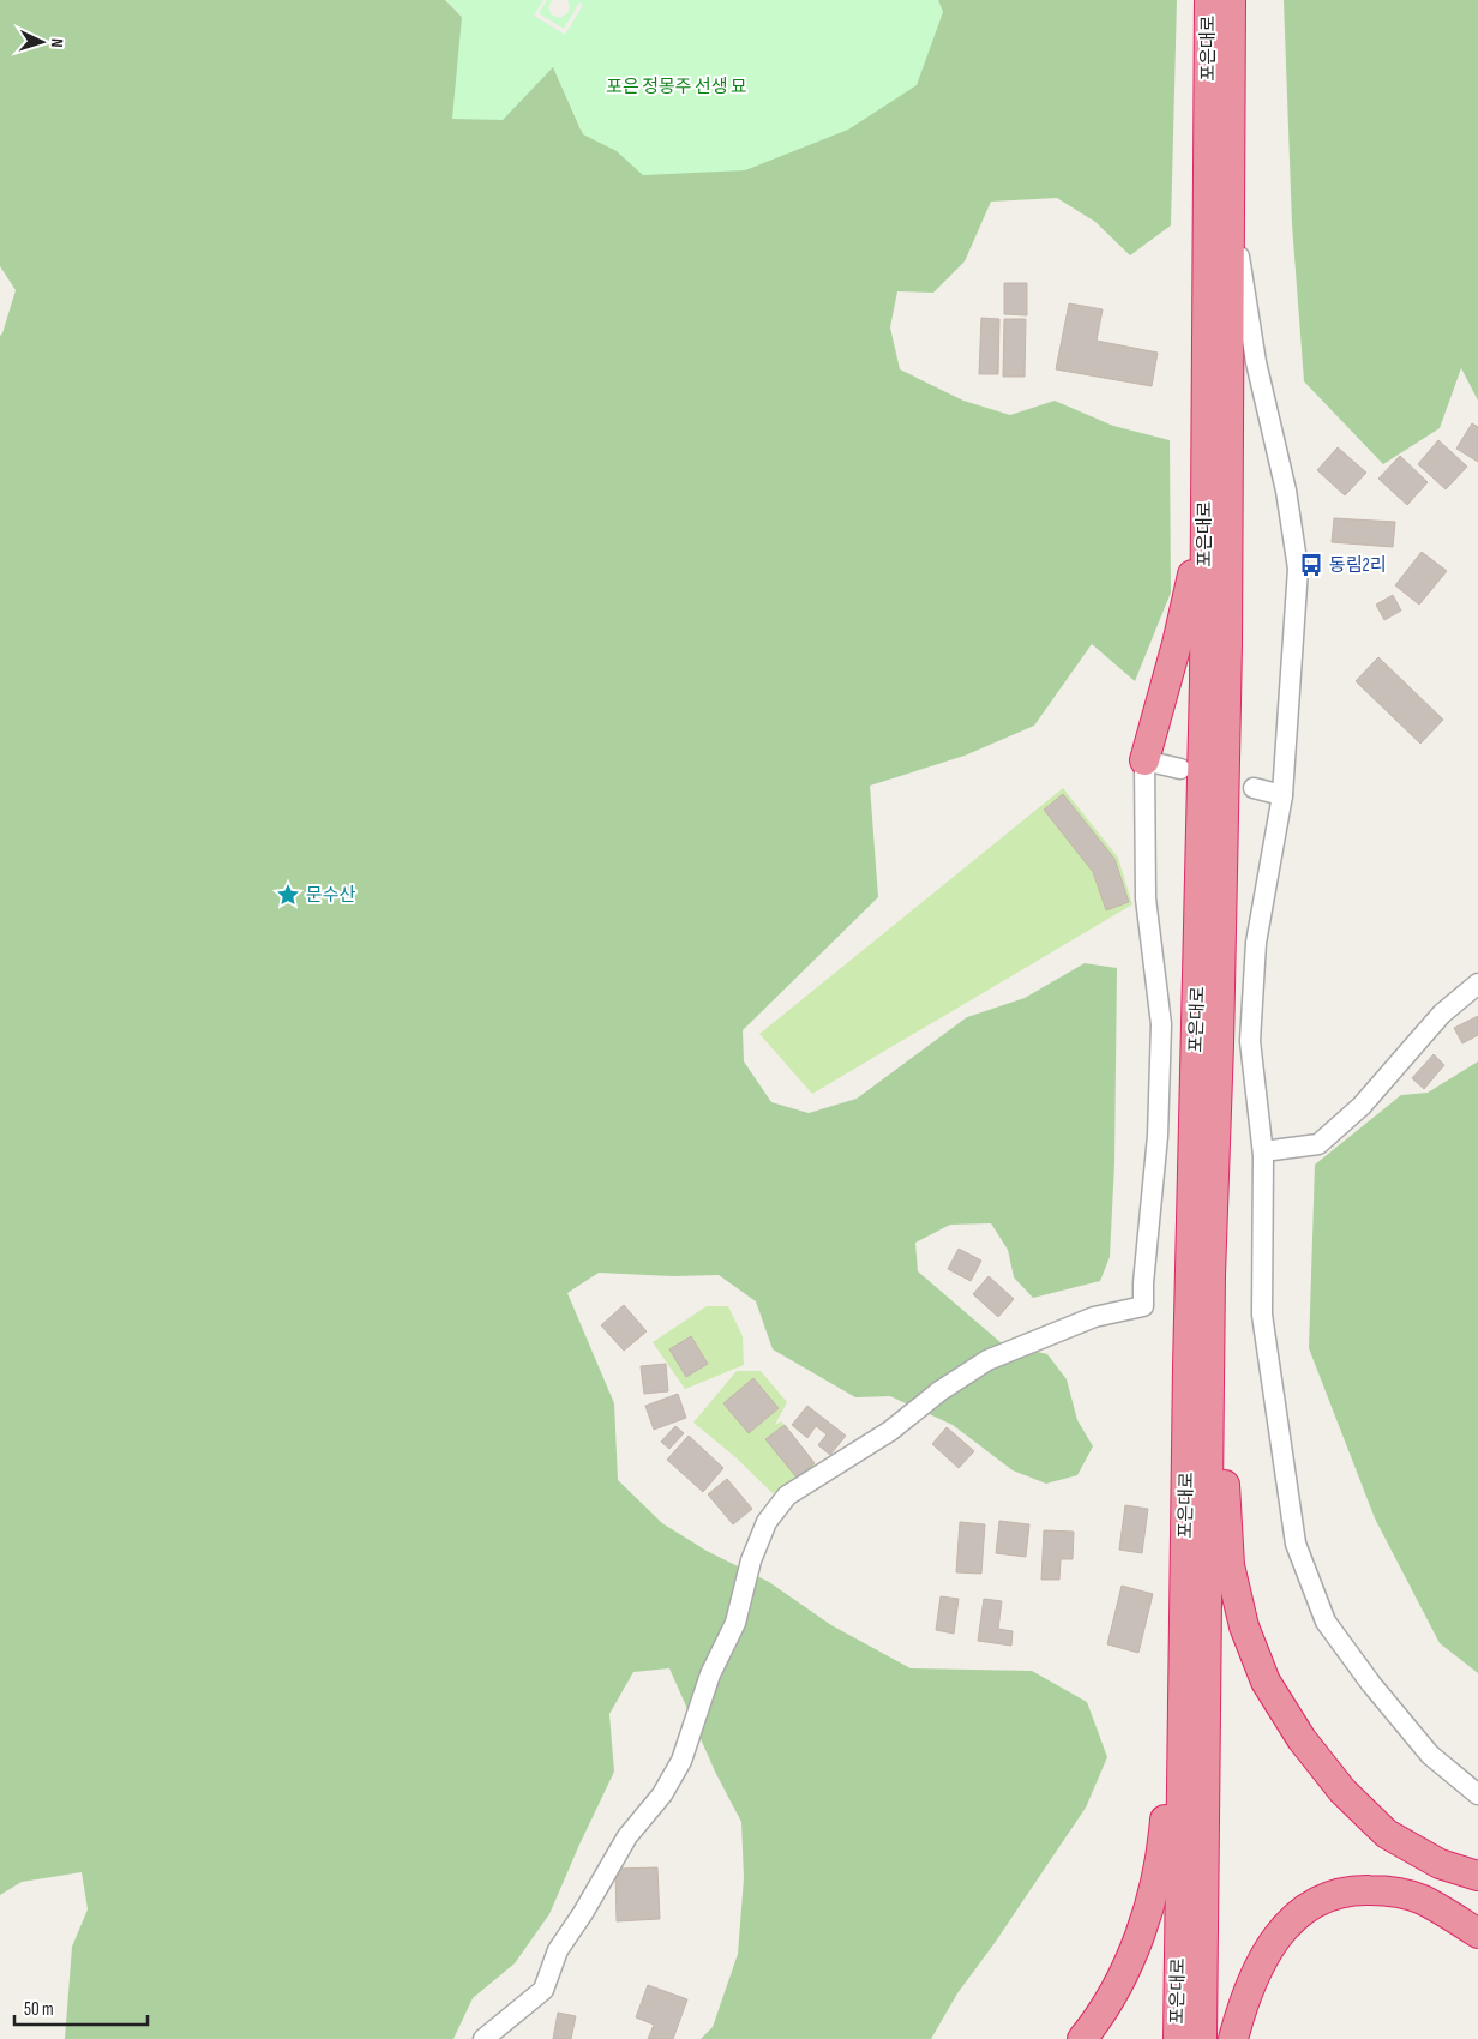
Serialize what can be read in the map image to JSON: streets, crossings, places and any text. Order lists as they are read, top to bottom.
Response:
{
  "streets": {
    "highway": ["포은대로"]
  },
  "parks": ["포은 정몽주 선생 묘"],
  "places": {
    "bus stop": ["동림2리"],
    "place": ["문수산"]
  },
  "scale_bar": "50 m",
  "north": "right"
}
